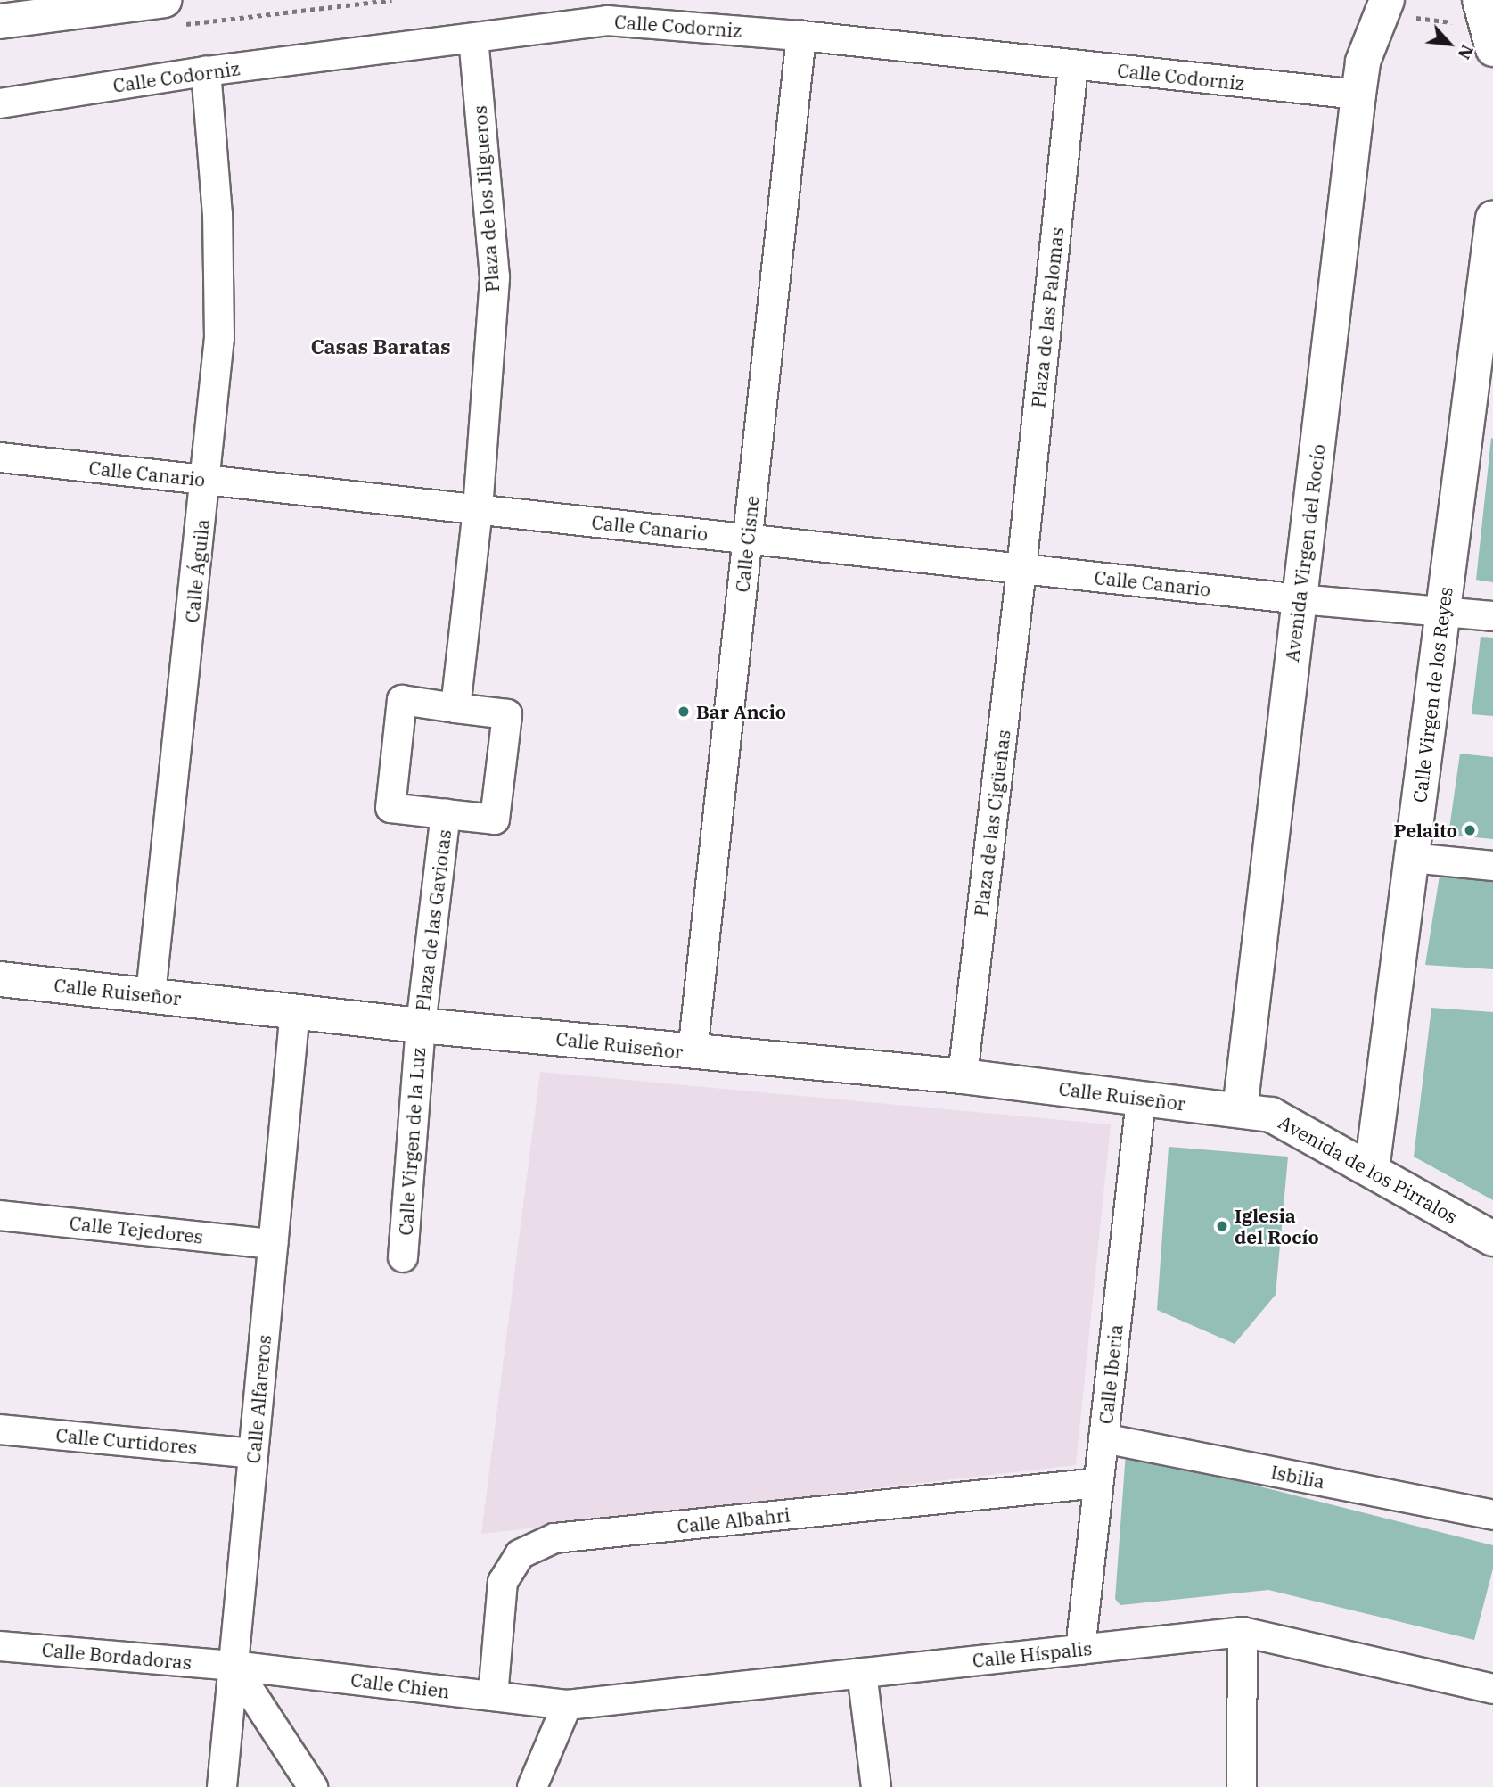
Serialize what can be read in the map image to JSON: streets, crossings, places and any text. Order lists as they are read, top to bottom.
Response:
{
  "streets": {
    "street": [
      "Calle Codorniz",
      "Plaza de los Jilgueros",
      "Plaza de las Palomas",
      "Calle Canario",
      "Calle Cisne",
      "Avenida Virgen del Rocío",
      "Calle Águila",
      "Calle Virgen de los Reyes",
      "Plaza de las Cigüeñas",
      "Plaza de las Gaviotas",
      "Calle Ruiseñor",
      "Calle Virgen de la Luz",
      "Avenida de los Pirralos",
      "Calle Tejedores",
      "Calle Iberia",
      "Calle Alfareros",
      "Calle Curtidores",
      "Isbilia",
      "Calle Albahri",
      "Calle Híspalis",
      "Calle Bordadoras",
      "Calle Chien"
    ]
  },
  "crossings": [
    ["Calle Codorniz", "Plaza de los Jilgueros"],
    ["Calle Codorniz", "Plaza de las Palomas"],
    ["Calle Codorniz", "Calle Cisne"],
    ["Calle Codorniz", "Avenida Virgen del Rocío"],
    ["Calle Codorniz", "Calle Águila"],
    ["Plaza de los Jilgueros", "Calle Canario"],
    ["Plaza de las Palomas", "Calle Canario"],
    ["Plaza de las Palomas", "Plaza de las Cigüeñas"],
    ["Calle Canario", "Calle Cisne"],
    ["Calle Canario", "Avenida Virgen del Rocío"],
    ["Calle Canario", "Calle Águila"],
    ["Calle Canario", "Calle Virgen de los Reyes"],
    ["Calle Canario", "Plaza de las Cigüeñas"],
    ["Calle Cisne", "Calle Ruiseñor"],
    ["Avenida Virgen del Rocío", "Calle Ruiseñor"],
    ["Avenida Virgen del Rocío", "Avenida de los Pirralos"],
    ["Calle Águila", "Calle Ruiseñor"],
    ["Calle Virgen de los Reyes", "Avenida de los Pirralos"],
    ["Plaza de las Cigüeñas", "Calle Ruiseñor"],
    ["Plaza de las Gaviotas", "Calle Ruiseñor"],
    ["Plaza de las Gaviotas", "Calle Virgen de la Luz"],
    ["Calle Ruiseñor", "Calle Virgen de la Luz"],
    ["Calle Ruiseñor", "Avenida de los Pirralos"],
    ["Calle Ruiseñor", "Calle Iberia"],
    ["Calle Ruiseñor", "Calle Alfareros"],
    ["Calle Tejedores", "Calle Alfareros"],
    ["Calle Iberia", "Isbilia"],
    ["Calle Iberia", "Calle Albahri"],
    ["Calle Iberia", "Calle Híspalis"],
    ["Calle Alfareros", "Calle Curtidores"],
    ["Calle Alfareros", "Calle Bordadoras"],
    ["Calle Alfareros", "Calle Chien"],
    ["Calle Albahri", "Calle Chien"],
    ["Calle Híspalis", "Calle Chien"],
    ["Calle Bordadoras", "Calle Chien"]
  ],
  "districts": ["Casas Baratas"],
  "places": ["Bar Ancio", "Pelaito", "Iglesia del Rocío"],
  "north": "bottom right"
}
